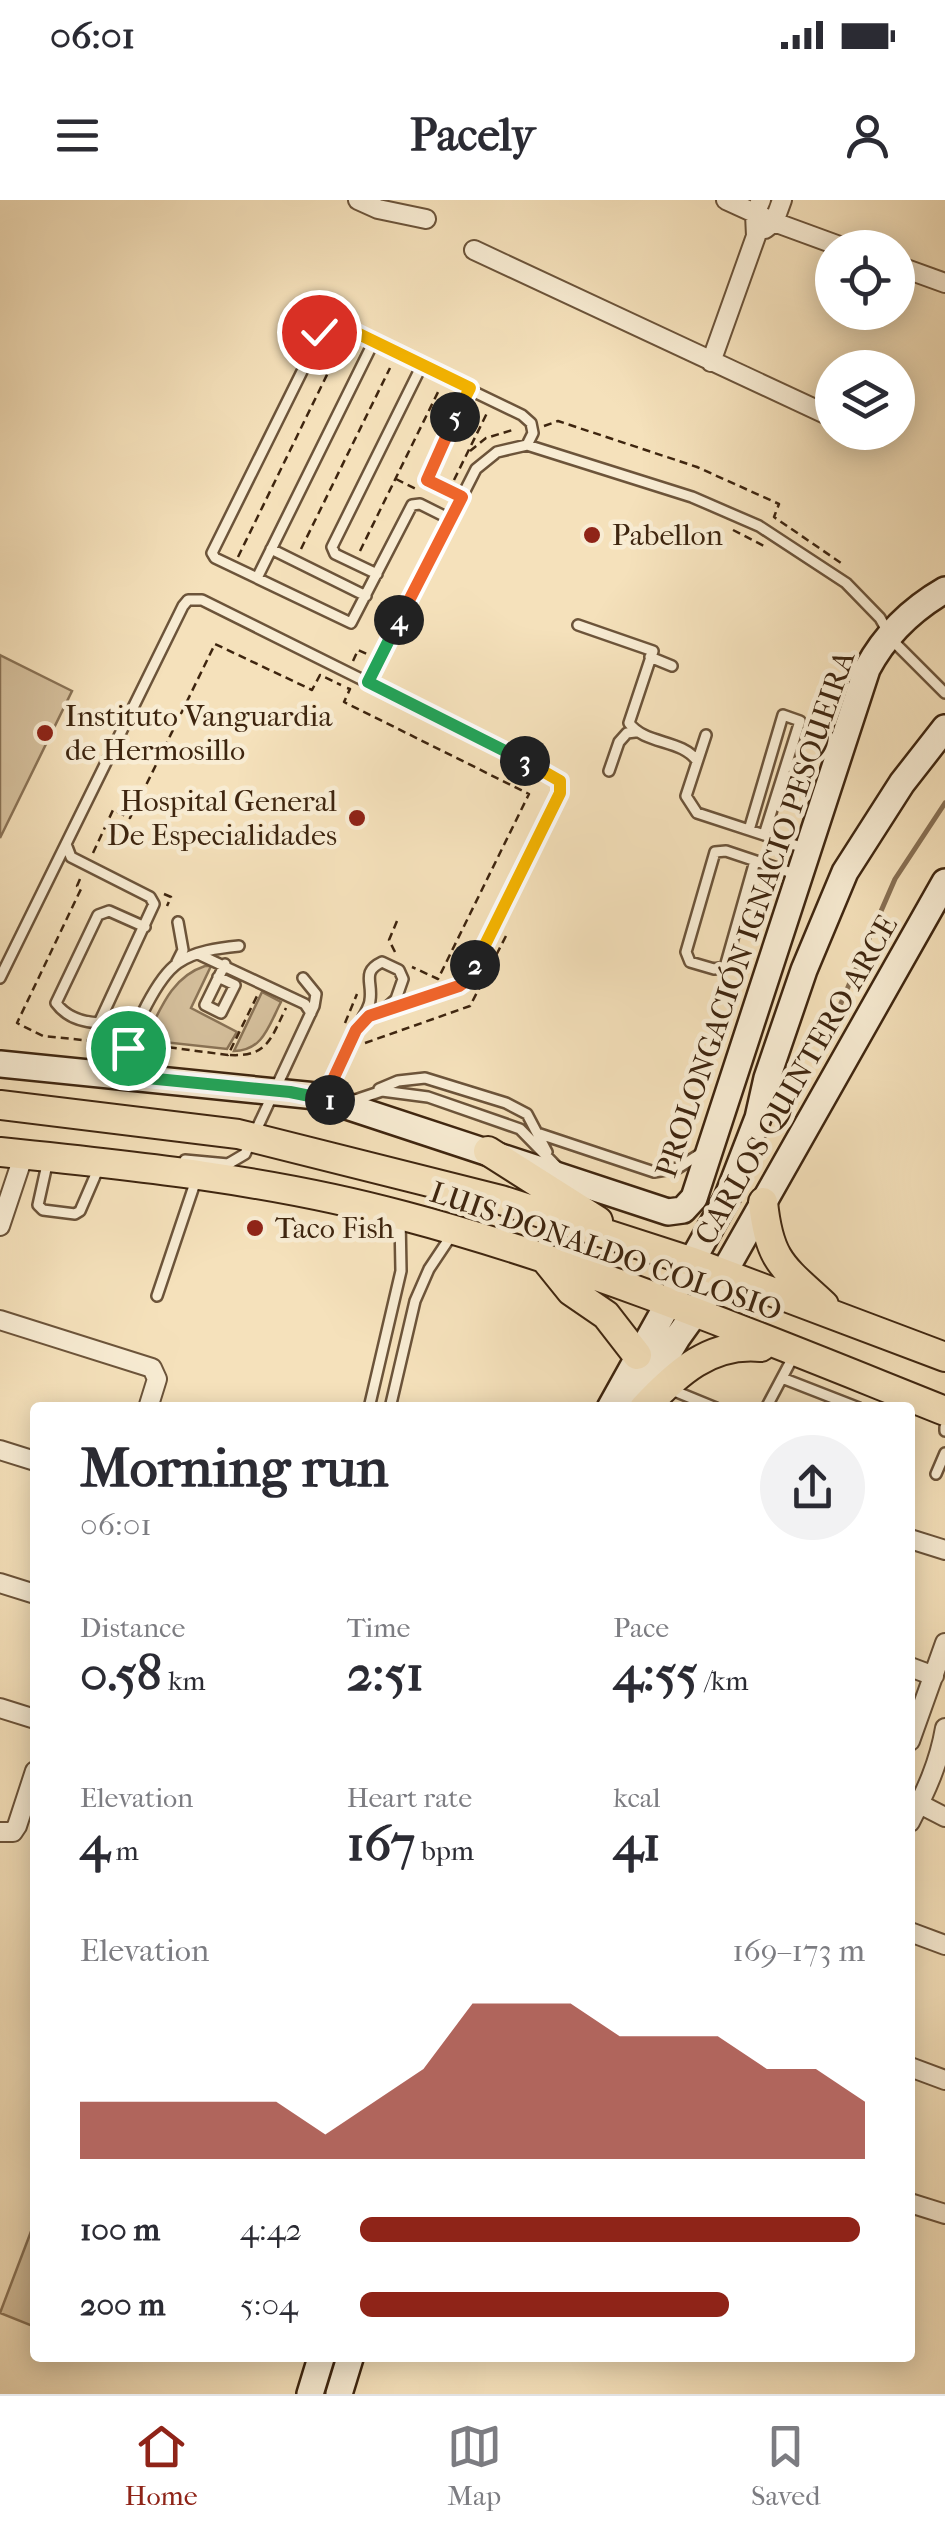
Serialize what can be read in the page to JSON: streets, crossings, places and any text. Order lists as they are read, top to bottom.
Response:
{
  "streets": {
    "main road": ["PROLONGACIÓN IGNACIO PESQUEIRA", "CARLOS QUINTERO ARCE", "LUIS DONALDO COLOSIO"]
  },
  "crossings": [
    ["CARLOS QUINTERO ARCE", "LUIS DONALDO COLOSIO"]
  ],
  "places": [
    "Pabellon",
    "Instituto Vanguardia de Hermosillo",
    "Hospital General De Especialidades",
    "Taco Fish"
  ],
  "page": {
    "status": "06:01",
    "header": "Pacely",
    "pins": [
      "5",
      "4",
      "3",
      "2",
      "1"
    ],
    "heading": ["Morning run", "06:01"],
    "stats": [
      ["Distance", "0.58 km"],
      ["Time", "2:51"],
      ["Pace", "4:55 /km"],
      ["Elevation", "4 m"],
      ["Heart rate", "167 bpm"],
      ["kcal", "41"]
    ],
    "chart": ["Elevation", "169–173 m"],
    "list": [
      {
        "name": "100 m",
        "note": "4:42"
      },
      {
        "name": "200 m",
        "note": "5:04"
      }
    ],
    "tabs": ["Home", "Map", "Saved"]
  }
}
